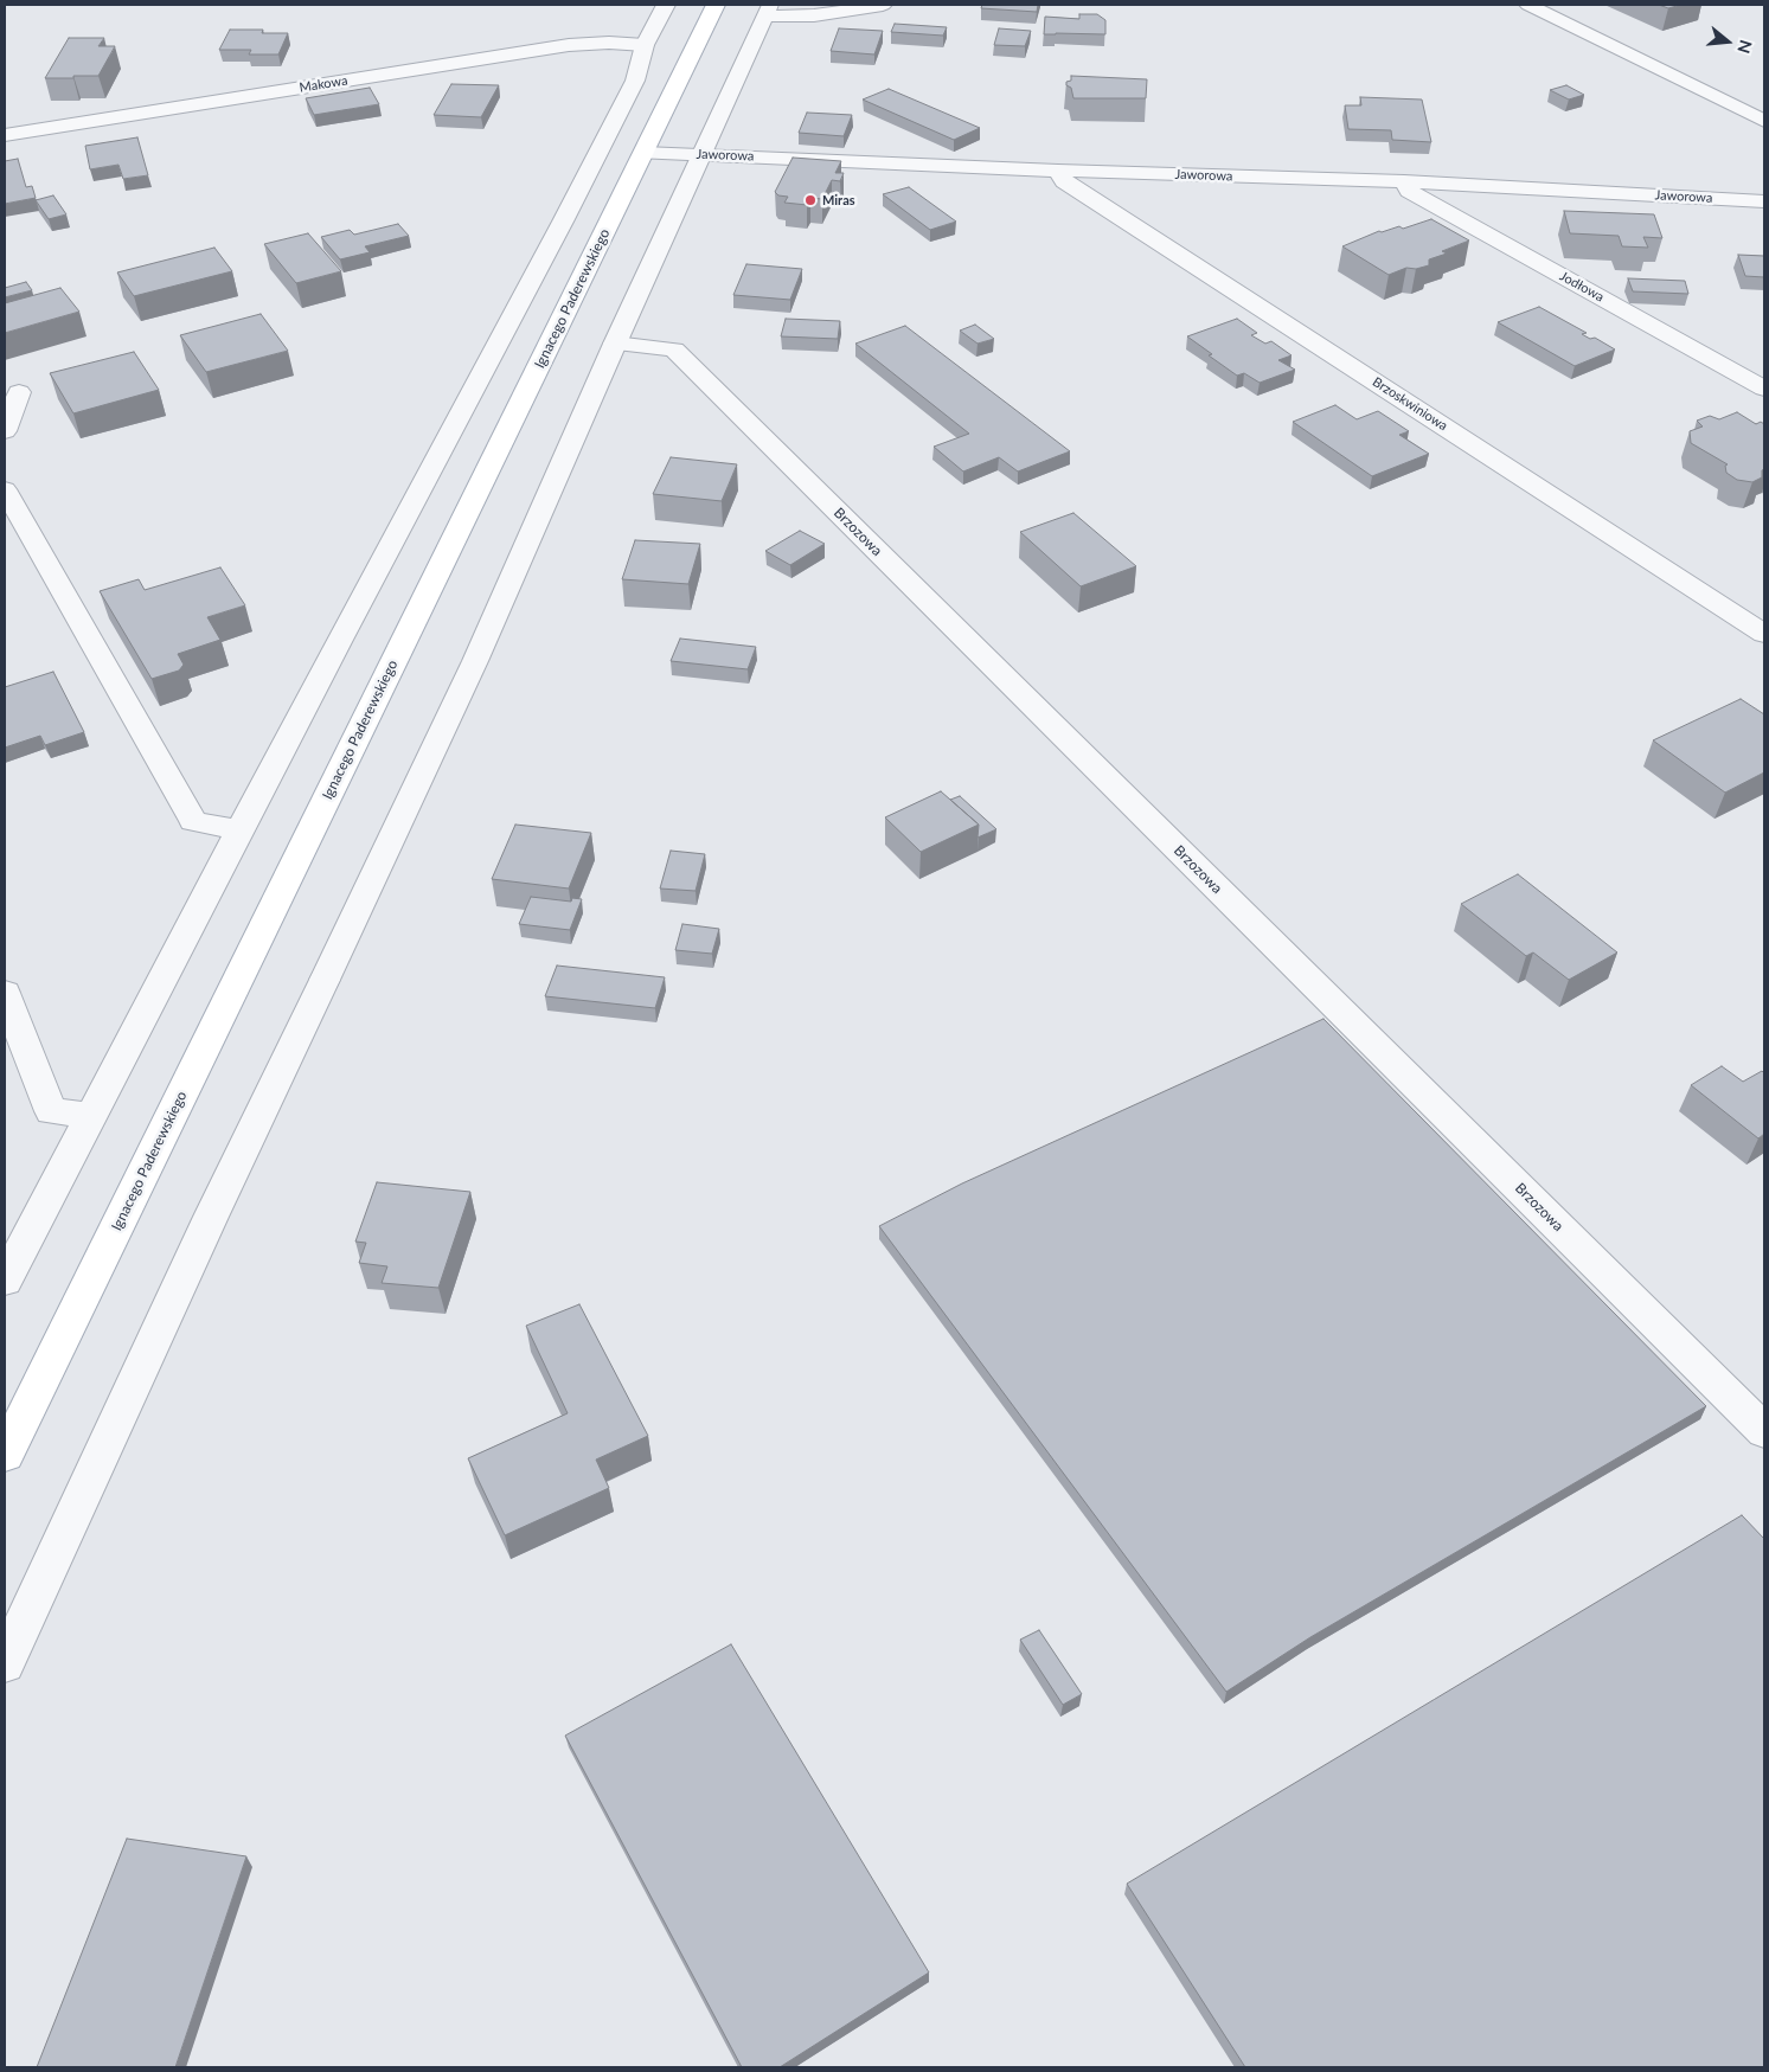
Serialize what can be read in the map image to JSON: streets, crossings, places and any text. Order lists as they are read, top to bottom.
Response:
{
  "streets": {
    "main road": ["Ignacego Paderewskiego"],
    "street": [
      "Makowa",
      "Jaworowa",
      "Jodłowa",
      "Brzoskwiniowa",
      "Brzozowa"
    ]
  },
  "crossings": [
    ["Jaworowa", "Jodłowa"],
    ["Jaworowa", "Ignacego Paderewskiego"],
    ["Jaworowa", "Brzoskwiniowa"]
  ],
  "places": ["Miras"],
  "north": "right"
}
